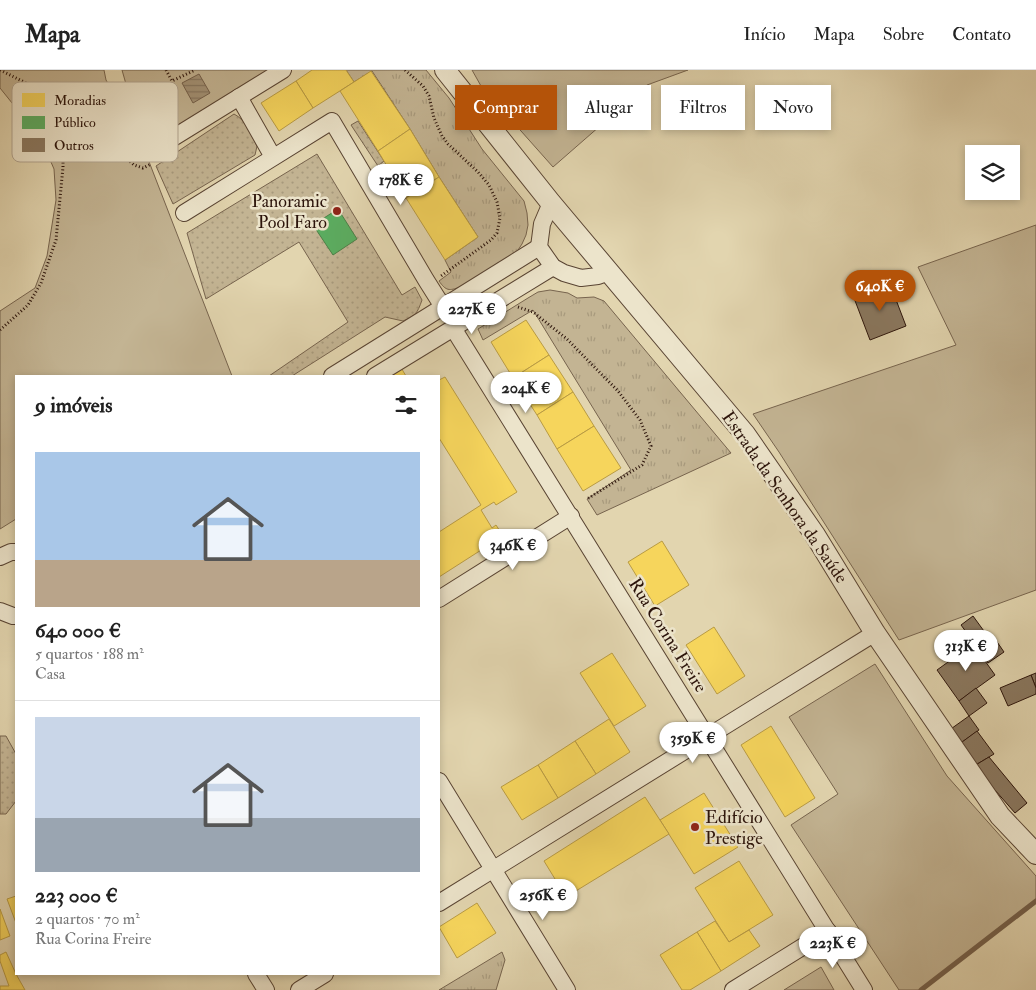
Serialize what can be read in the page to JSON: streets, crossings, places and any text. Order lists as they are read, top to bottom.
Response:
{
  "streets": {
    "street": ["Estrada da Senhora da Saúde", "Rua Corina Freire"]
  },
  "places": ["Panoramic Pool Faro", "Edifício Prestige"],
  "legend": ["Moradias", "Público", "Outros"],
  "page": {
    "header": "Mapa",
    "nav": [
      "Início",
      "Mapa",
      "Sobre",
      "Contato"
    ],
    "chip": [
      "Comprar",
      "Alugar",
      "Filtros",
      "Novo"
    ],
    "price": [
      "178K €",
      "640K €",
      "227K €",
      "204K €",
      "346K €",
      "313K €",
      "359K €",
      "256K €",
      "223K €"
    ],
    "heading": "9 imóveis",
    "list": [
      {
        "name": "640 000 €",
        "note": "5 quartos · 188 m² · Casa"
      },
      {
        "name": "223 000 €",
        "note": "2 quartos · 70 m² · Rua Corina Freire"
      }
    ]
  }
}
